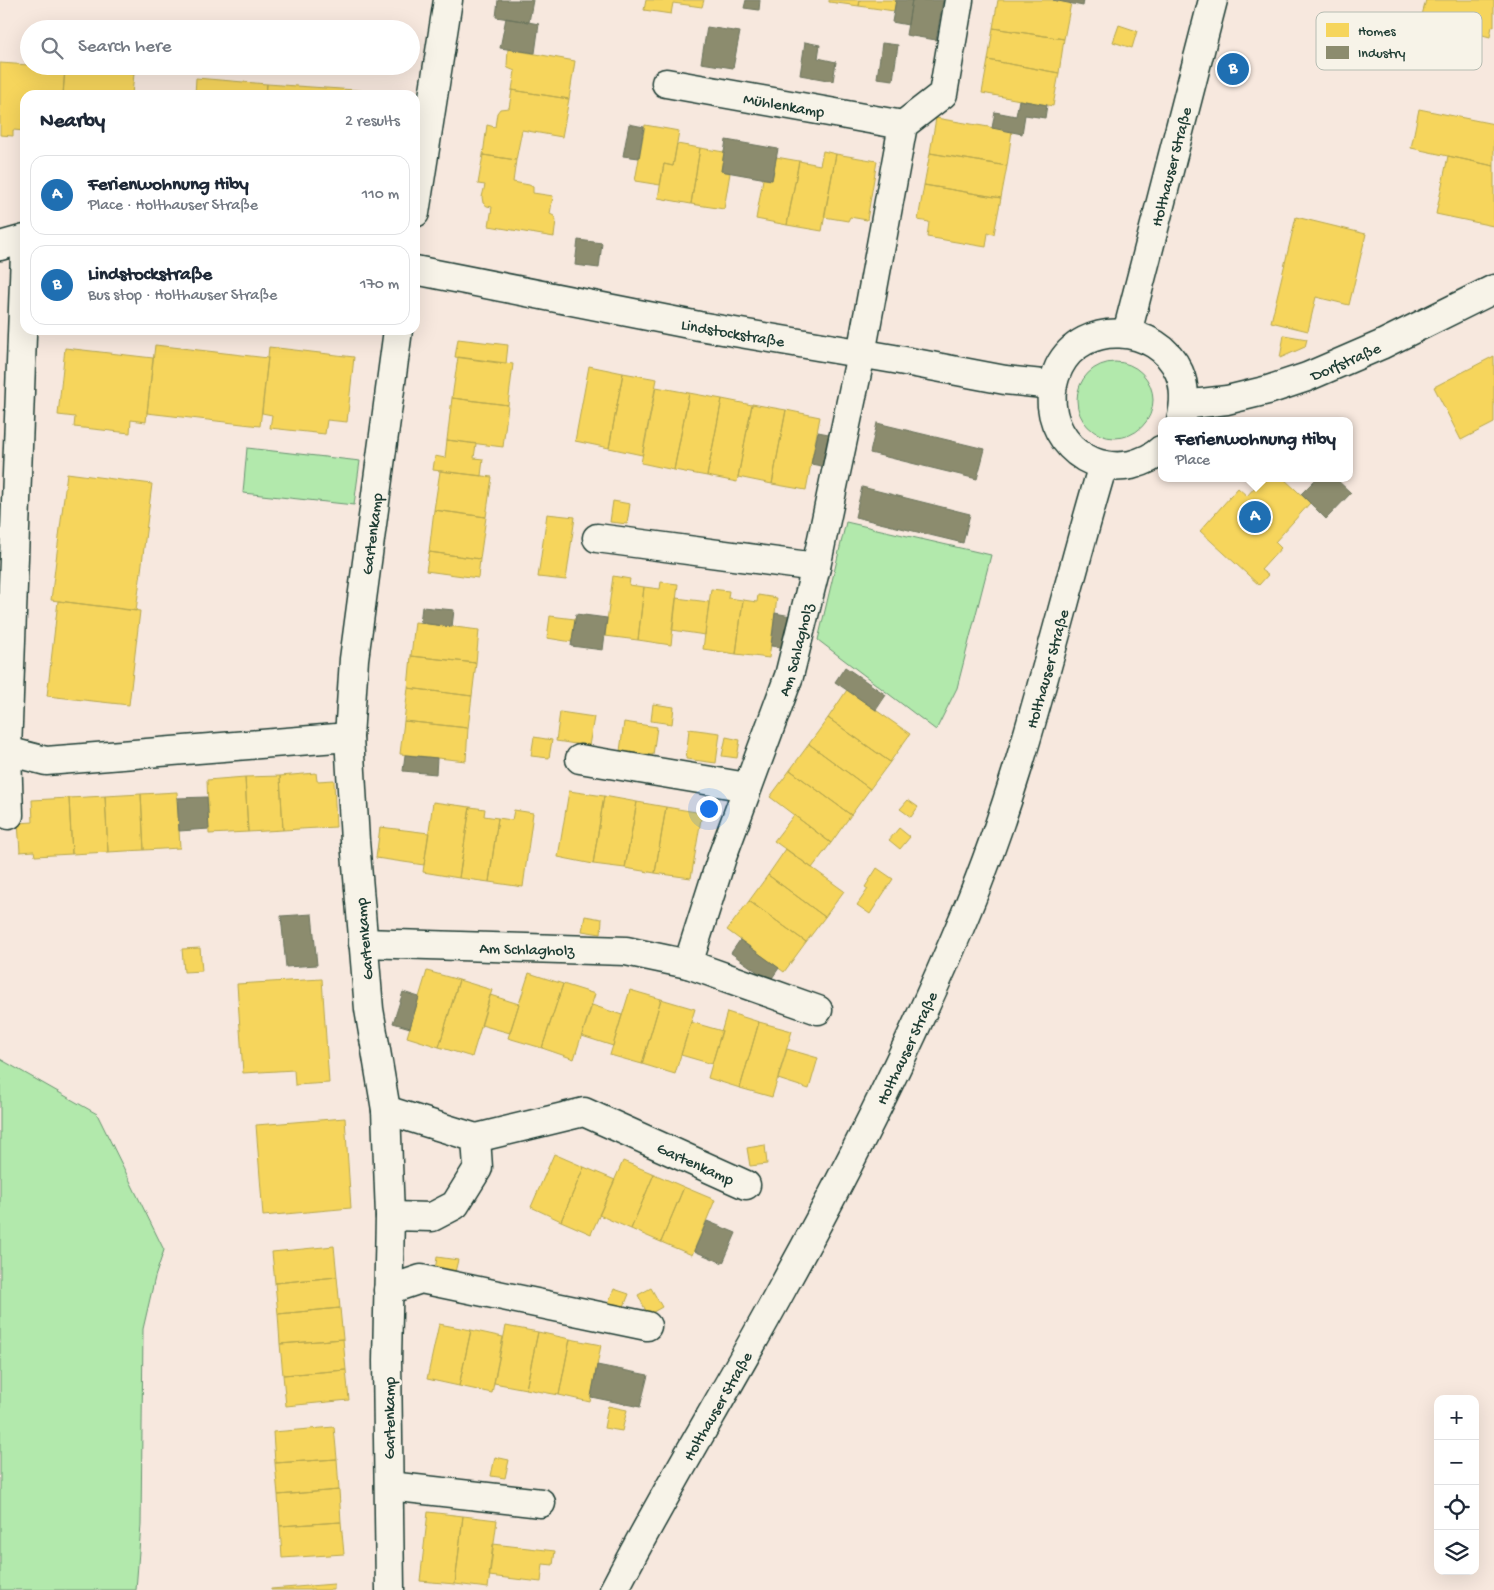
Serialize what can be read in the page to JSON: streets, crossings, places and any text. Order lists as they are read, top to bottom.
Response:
{
  "streets": {
    "street": [
      "Mühlenkamp",
      "Holthauser Straße",
      "Lindstockstraße",
      "Dorfstraße",
      "Gartenkamp",
      "Am Schlagholz"
    ]
  },
  "crossings": [
    ["Lindstockstraße", "Am Schlagholz"],
    ["Gartenkamp", "Am Schlagholz"]
  ],
  "legend": ["Homes", "Industry"],
  "page": {
    "search": "Search here",
    "pins": ["B", "A"],
    "heading": ["Nearby", "2 results"],
    "list": [
      {
        "mark": "A",
        "name": "Ferienwohnung Hiby",
        "note": "Place · Holthauser Straße",
        "value": "110 m"
      },
      {
        "mark": "B",
        "name": "Lindstockstraße",
        "note": "Bus stop · Holthauser Straße",
        "value": "170 m"
      }
    ],
    "popup": ["Ferienwohnung Hiby", "Place"],
    "map_buttons": ["+", "−"]
  }
}
